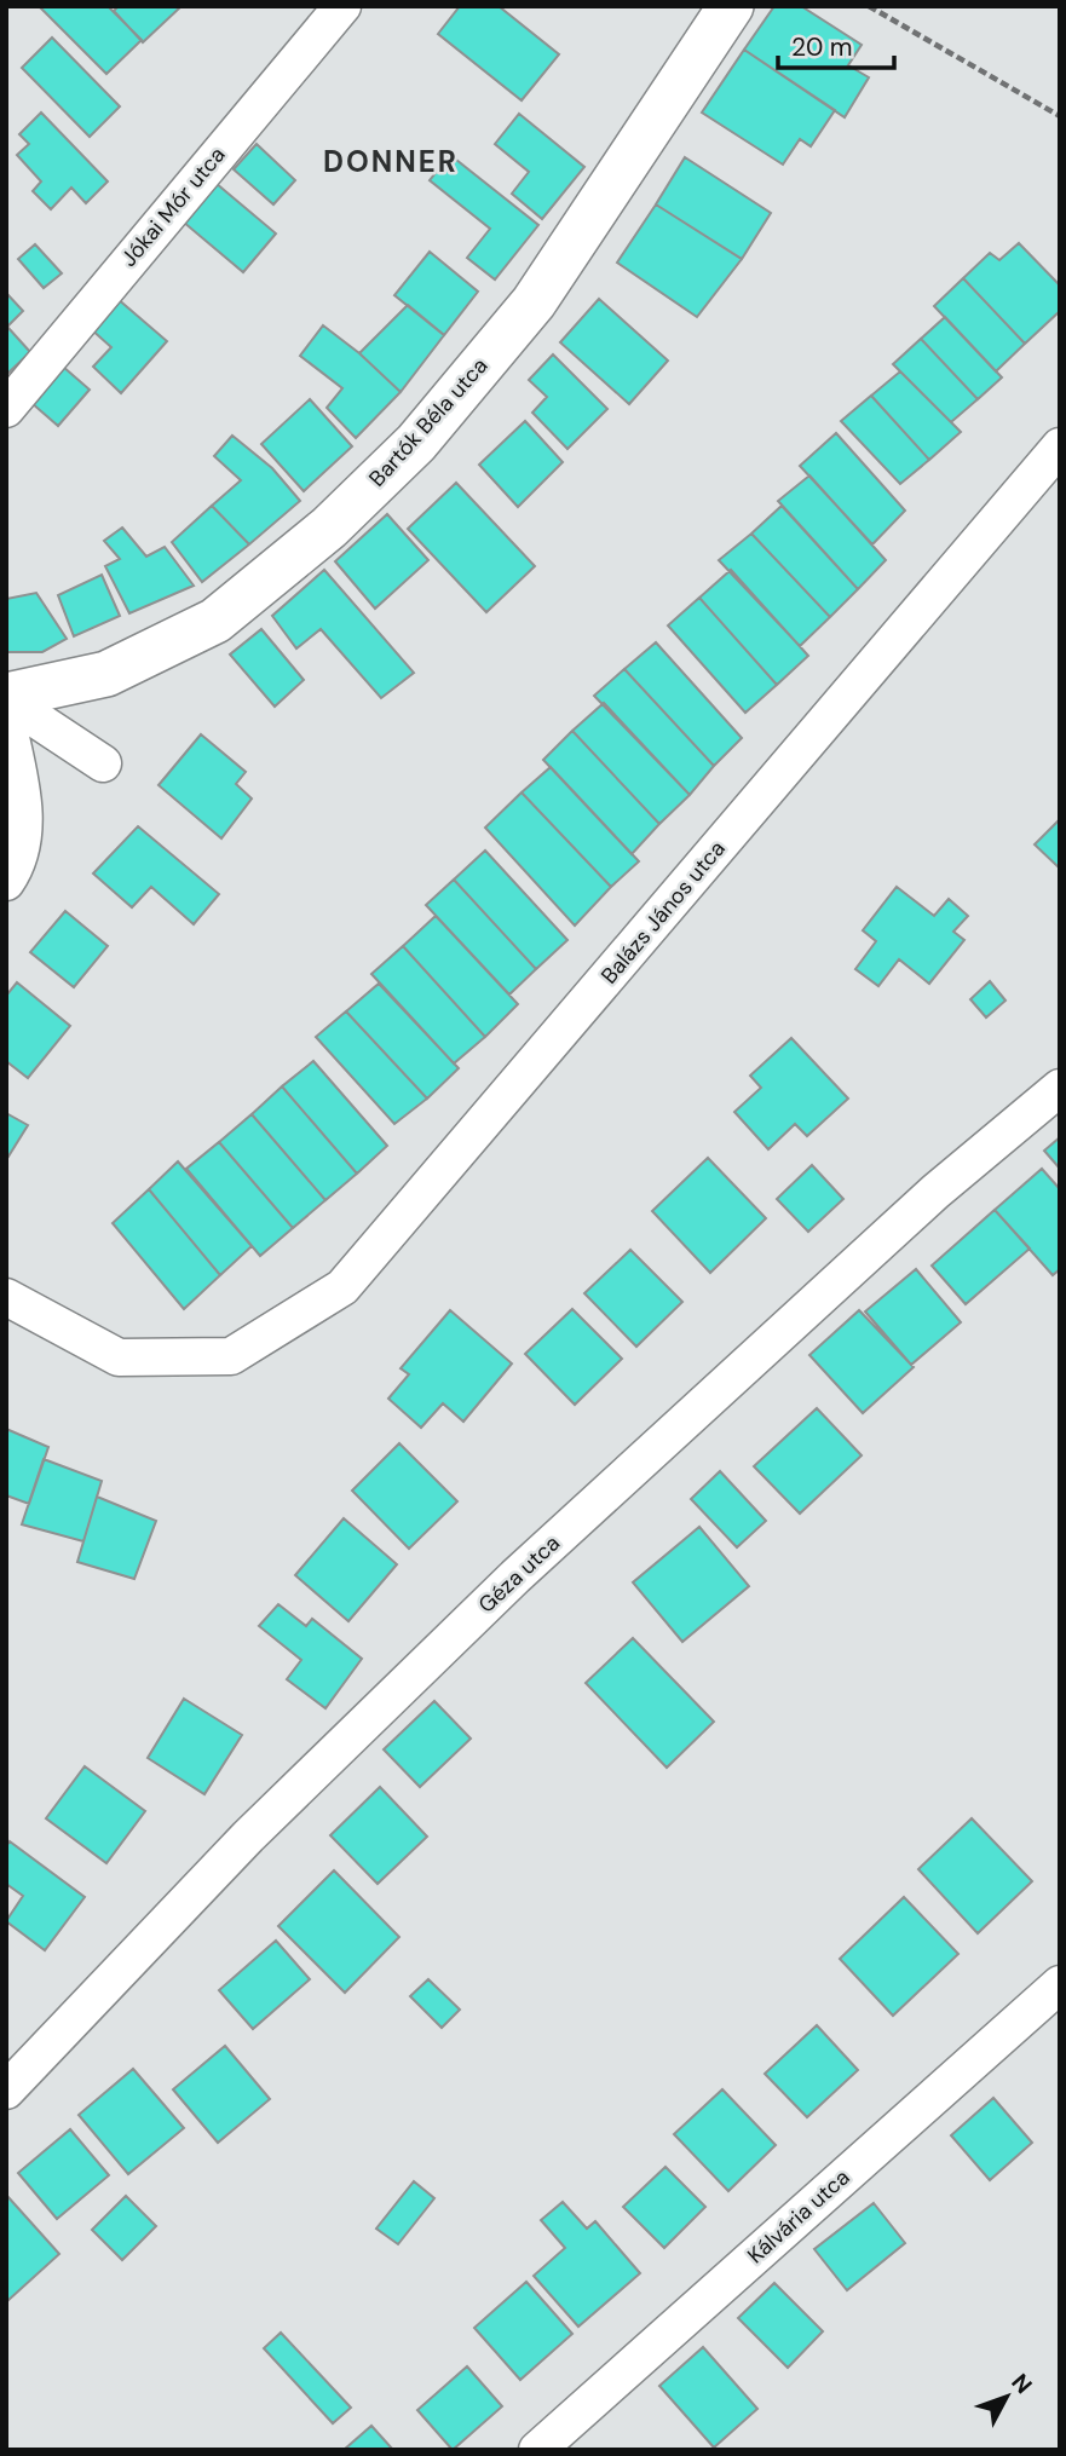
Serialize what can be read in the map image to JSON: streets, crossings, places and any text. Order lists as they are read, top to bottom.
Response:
{
  "streets": {
    "street": [
      "Jókai Mór utca",
      "Bartók Béla utca",
      "Balázs János utca",
      "Géza utca",
      "Kálvária utca"
    ]
  },
  "districts": ["DONNER"],
  "scale_bar": "20 m",
  "north": "top right"
}
